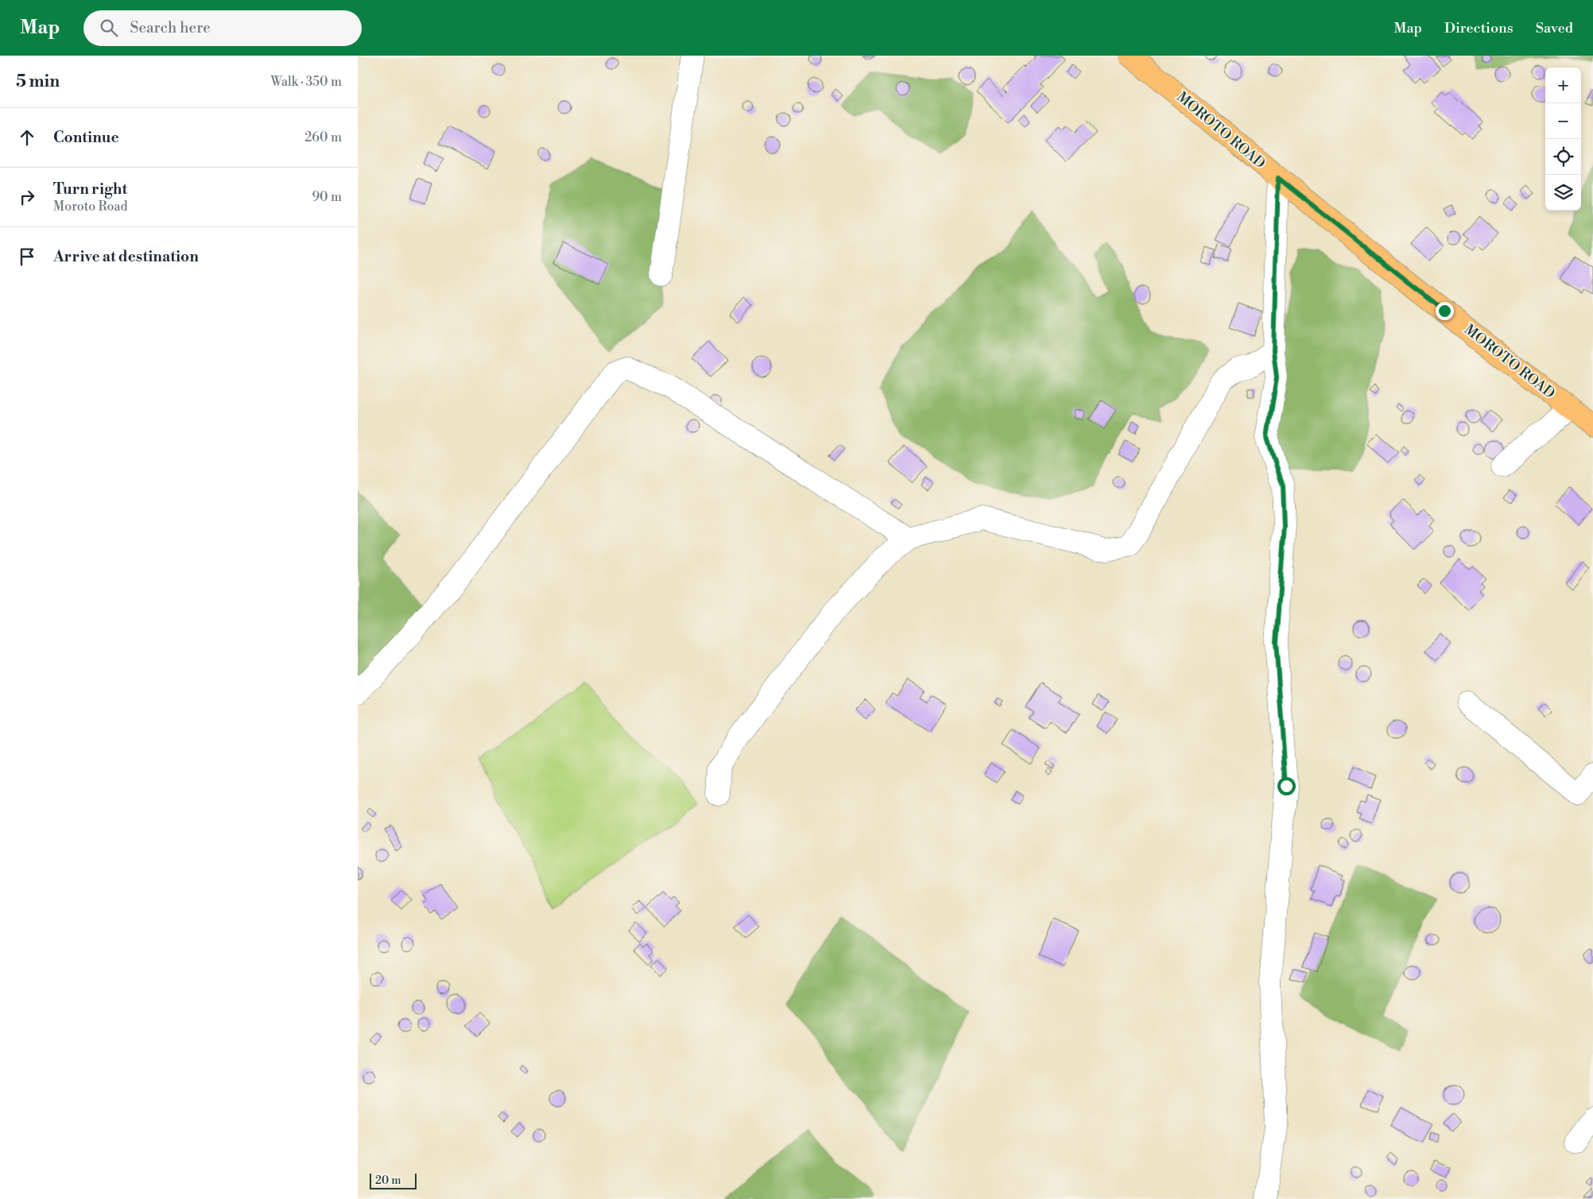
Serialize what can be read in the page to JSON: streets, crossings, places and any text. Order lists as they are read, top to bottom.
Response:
{
  "streets": {
    "main road": ["MOROTO ROAD"]
  },
  "scale_bar": "20 m",
  "page": {
    "header": "Map",
    "search": "Search here",
    "nav": ["Map", "Directions", "Saved"],
    "heading": ["5 min", "Walk · 350 m"],
    "map_buttons": ["+", "−"],
    "list": [
      ["Continue", "260 m"],
      ["Turn right", "Moroto Road", "90 m"],
      "Arrive at destination"
    ],
    "scale": "20 m"
  }
}
